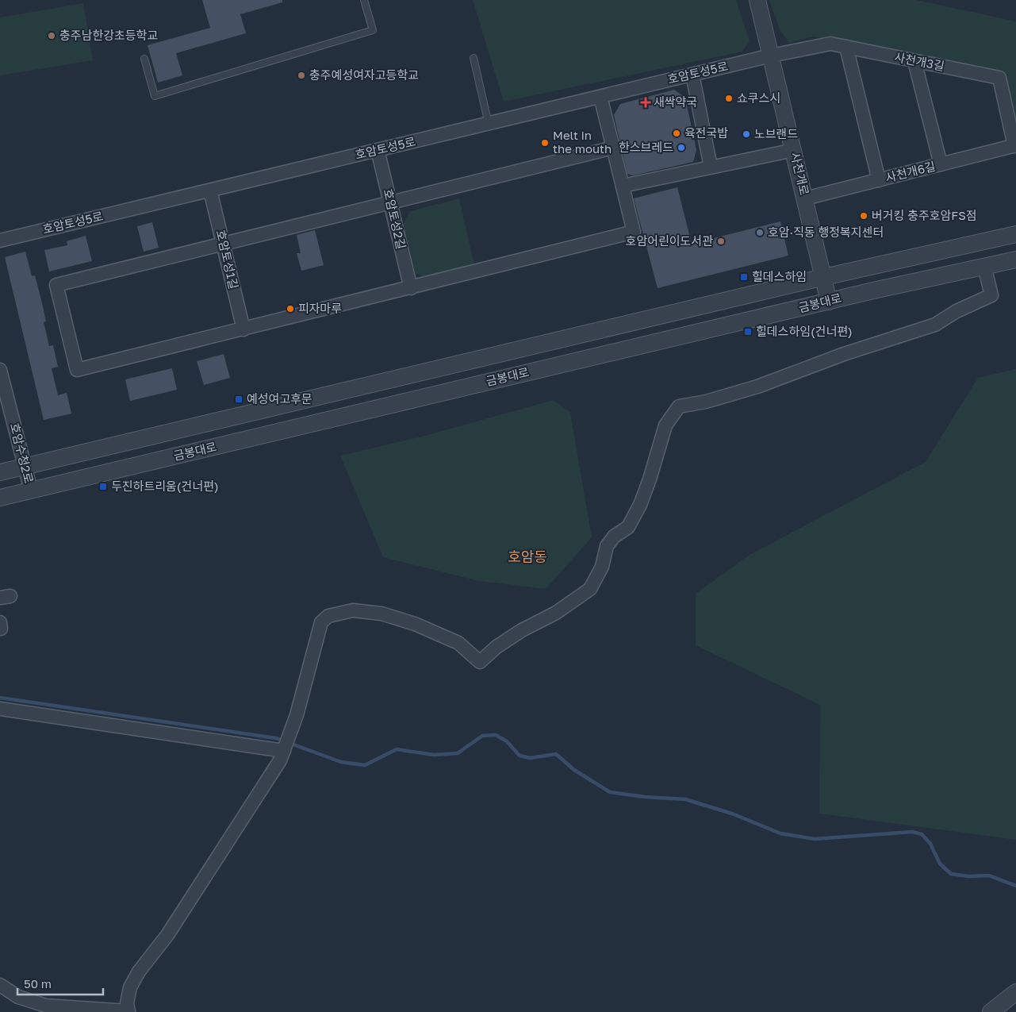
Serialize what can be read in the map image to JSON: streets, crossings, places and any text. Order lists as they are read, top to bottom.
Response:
{
  "streets": {
    "street": [
      "사천개3길",
      "호암토성5로",
      "사천개6길",
      "사천개로",
      "호암토성2길",
      "호암토성1길",
      "금봉대로",
      "호암수청2로"
    ]
  },
  "crossings": [
    ["사천개3길", "호암토성5로"],
    ["사천개3길", "사천개6길"],
    ["사천개3길", "사천개로"],
    ["호암토성5로", "사천개로"],
    ["호암토성5로", "호암토성2길"],
    ["호암토성5로", "호암토성1길"],
    ["사천개6길", "사천개로"],
    ["사천개로", "금봉대로"],
    ["금봉대로", "호암수청2로"]
  ],
  "districts": ["호암동"],
  "places": {
    "other": [
      "충주남한강초등학교",
      "충주예성여자고등학교",
      "쇼쿠스시",
      "육전국밥",
      "노브랜드",
      "Melt in the mouth",
      "한스브레드",
      "버거킹 충주호암FS점",
      "호암·직동 행정복지센터",
      "호암어린이도서관",
      "피자마루"
    ],
    "health": ["새싹약국"],
    "transit": [
      "힐데스하임",
      "힐데스하임(건너편)",
      "예성여고후문",
      "두진하트리움(건너편)"
    ]
  },
  "scale_bar": "50 m"
}
